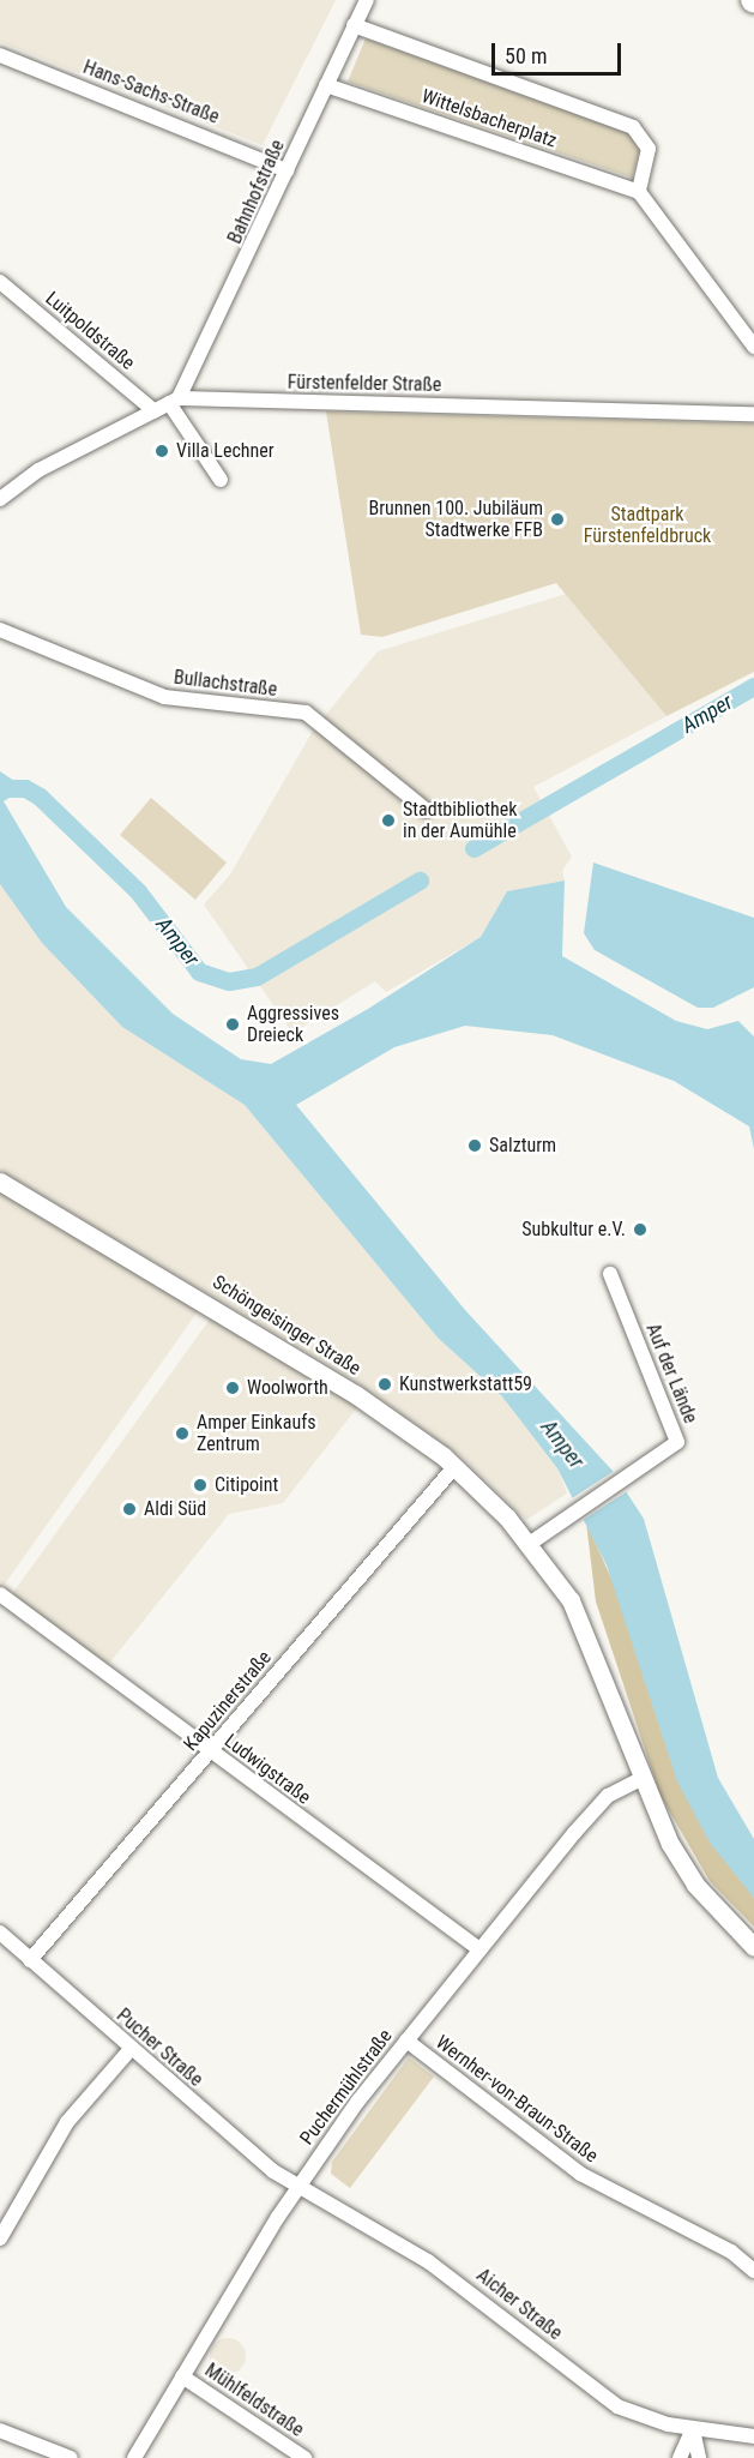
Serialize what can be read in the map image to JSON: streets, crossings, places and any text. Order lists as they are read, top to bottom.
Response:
{
  "streets": {
    "street": [
      "Hans-Sachs-Straße",
      "Wittelsbacherplatz",
      "Bahnhofstraße",
      "Luitpoldstraße",
      "Fürstenfelder Straße",
      "Bullachstraße",
      "Schöngeisinger Straße",
      "Auf der Lände",
      "Kapuzinerstraße",
      "Ludwigstraße",
      "Pucher Straße",
      "Puchermühlstraße",
      "Wernher-von-Braun-Straße",
      "Aicher Straße",
      "Mühlfeldstraße"
    ]
  },
  "crossings": [
    ["Hans-Sachs-Straße", "Bahnhofstraße"],
    ["Wittelsbacherplatz", "Bahnhofstraße"],
    ["Bahnhofstraße", "Fürstenfelder Straße"],
    ["Schöngeisinger Straße", "Auf der Lände"],
    ["Schöngeisinger Straße", "Kapuzinerstraße"],
    ["Schöngeisinger Straße", "Puchermühlstraße"],
    ["Kapuzinerstraße", "Ludwigstraße"],
    ["Kapuzinerstraße", "Pucher Straße"],
    ["Ludwigstraße", "Puchermühlstraße"],
    ["Pucher Straße", "Puchermühlstraße"],
    ["Pucher Straße", "Aicher Straße"],
    ["Puchermühlstraße", "Wernher-von-Braun-Straße"],
    ["Puchermühlstraße", "Aicher Straße"],
    ["Puchermühlstraße", "Mühlfeldstraße"]
  ],
  "water": ["Amper"],
  "parks": ["Stadtpark Fürstenfeldbruck"],
  "places": [
    "Villa Lechner",
    "Brunnen 100. Jubiläum Stadtwerke FFB",
    "Stadtbibliothek in der Aumühle",
    "Aggressives Dreieck",
    "Salzturm",
    "Subkultur e.V.",
    "Kunstwerkstatt59",
    "Woolworth",
    "Amper Einkaufs Zentrum",
    "Citipoint",
    "Aldi Süd"
  ],
  "scale_bar": "50 m"
}
